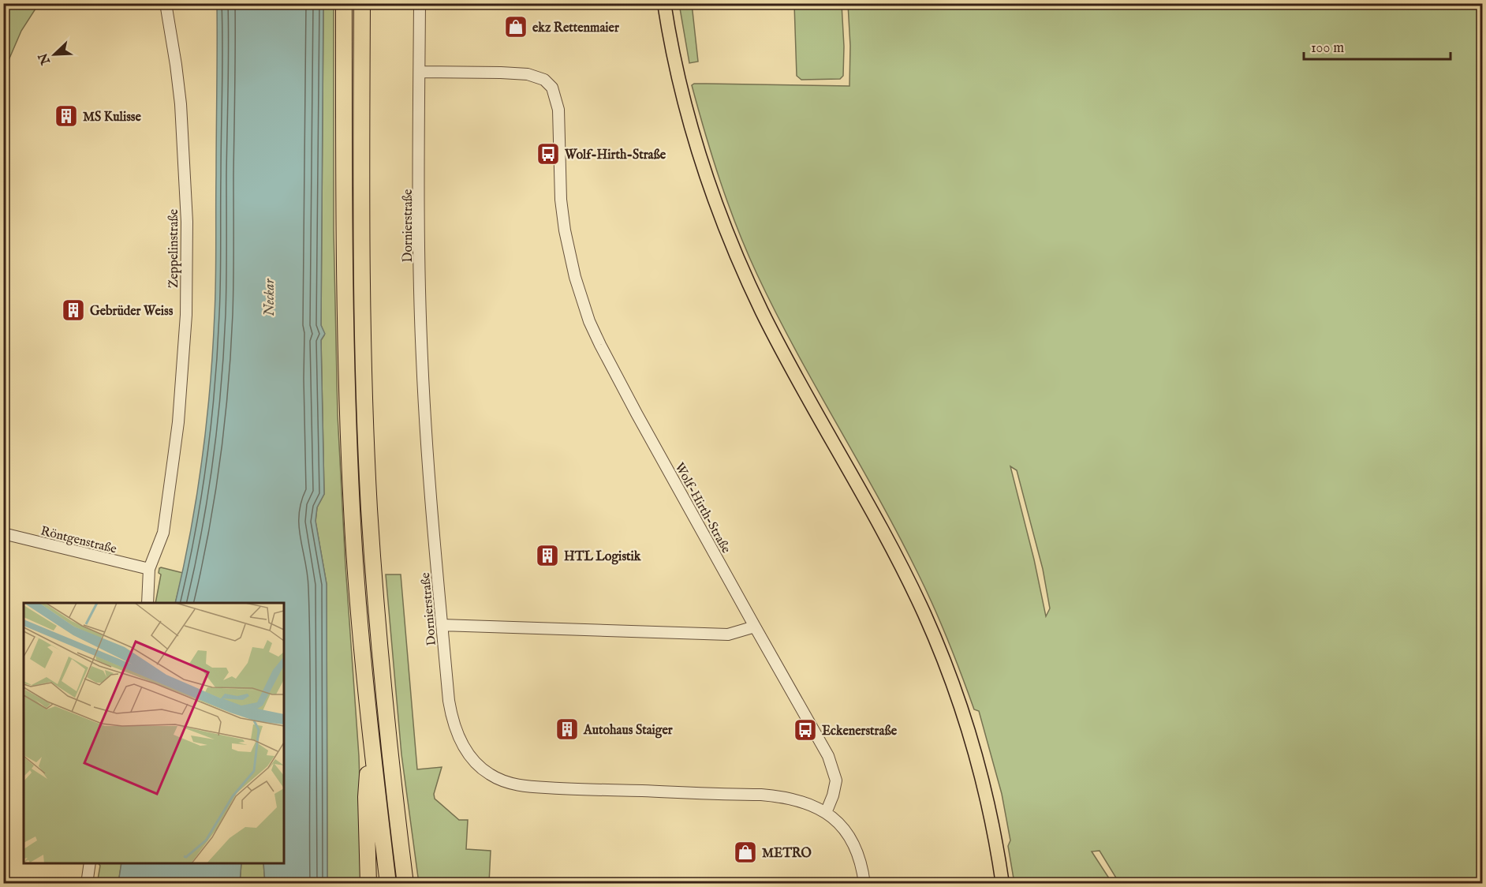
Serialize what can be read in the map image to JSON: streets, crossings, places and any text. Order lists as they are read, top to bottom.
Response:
{
  "streets": {
    "street": [
      "Dornierstraße",
      "Zeppelinstraße",
      "Wolf-Hirth-Straße",
      "Röntgenstraße"
    ]
  },
  "crossings": [
    ["Dornierstraße", "Wolf-Hirth-Straße"],
    ["Zeppelinstraße", "Röntgenstraße"]
  ],
  "water": ["Neckar"],
  "places": {
    "shop": ["ekz Rettenmaier", "METRO"],
    "building": [
      "MS Kulisse",
      "Gebrüder Weiss",
      "HTL Logistik",
      "Autohaus Staiger"
    ],
    "bus stop": ["Wolf-Hirth-Straße", "Eckenerstraße"]
  },
  "scale_bar": "100 m",
  "north": "bottom left"
}
